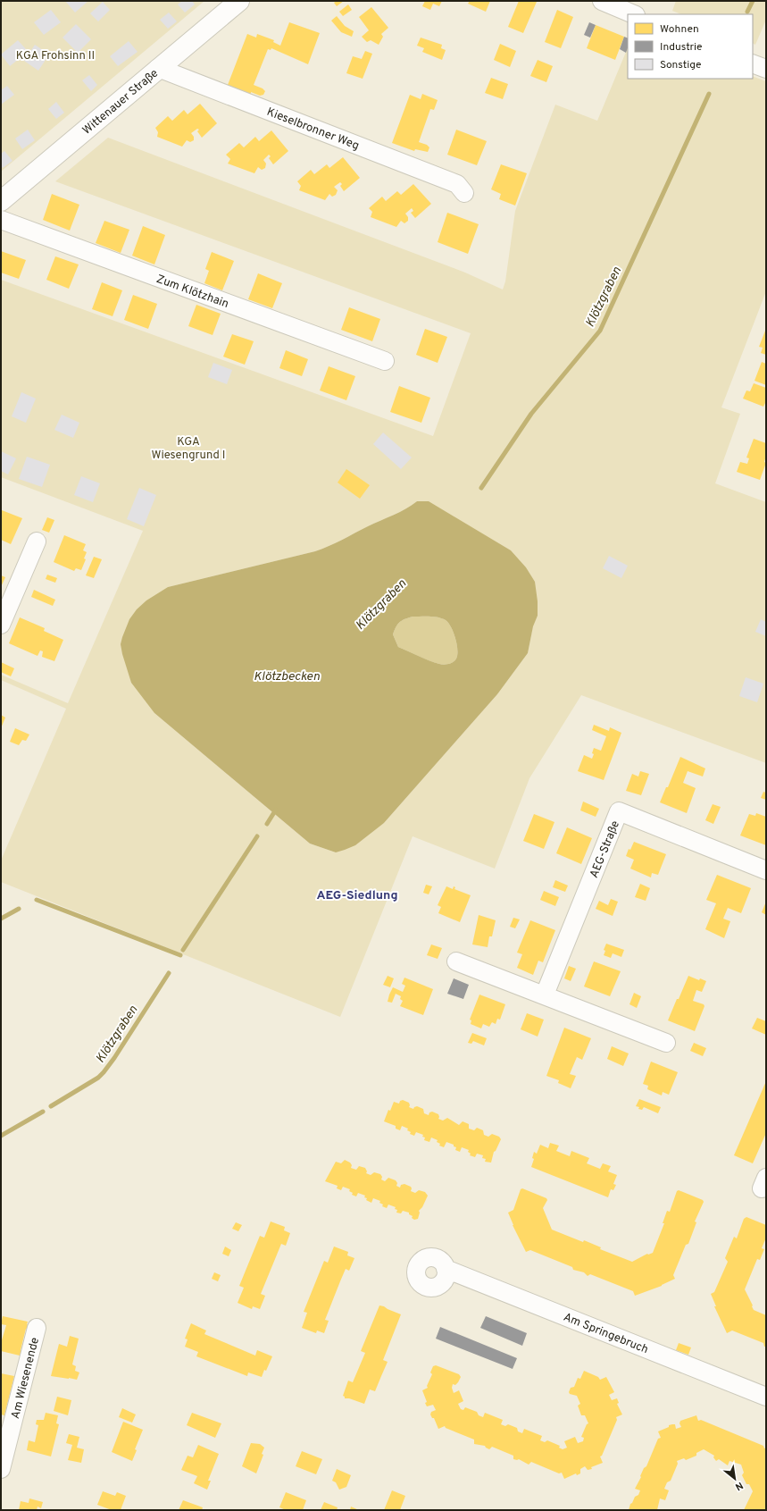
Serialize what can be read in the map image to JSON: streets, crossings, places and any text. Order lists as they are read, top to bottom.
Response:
{
  "streets": {
    "street": [
      "Wittenauer Straße",
      "Kieselbronner Weg",
      "Zum Klötzhain",
      "AEG-Straße",
      "Am Springebruch",
      "Am Wiesenende"
    ]
  },
  "crossings": [
    ["Wittenauer Straße", "Kieselbronner Weg"]
  ],
  "districts": ["AEG-Siedlung"],
  "water": ["Klötzgraben", "Klötzbecken"],
  "parks": ["KGA Frohsinn II", "KGA Wiesengrund I"],
  "legend": ["Wohnen", "Industrie", "Sonstige"],
  "north": "bottom right"
}
